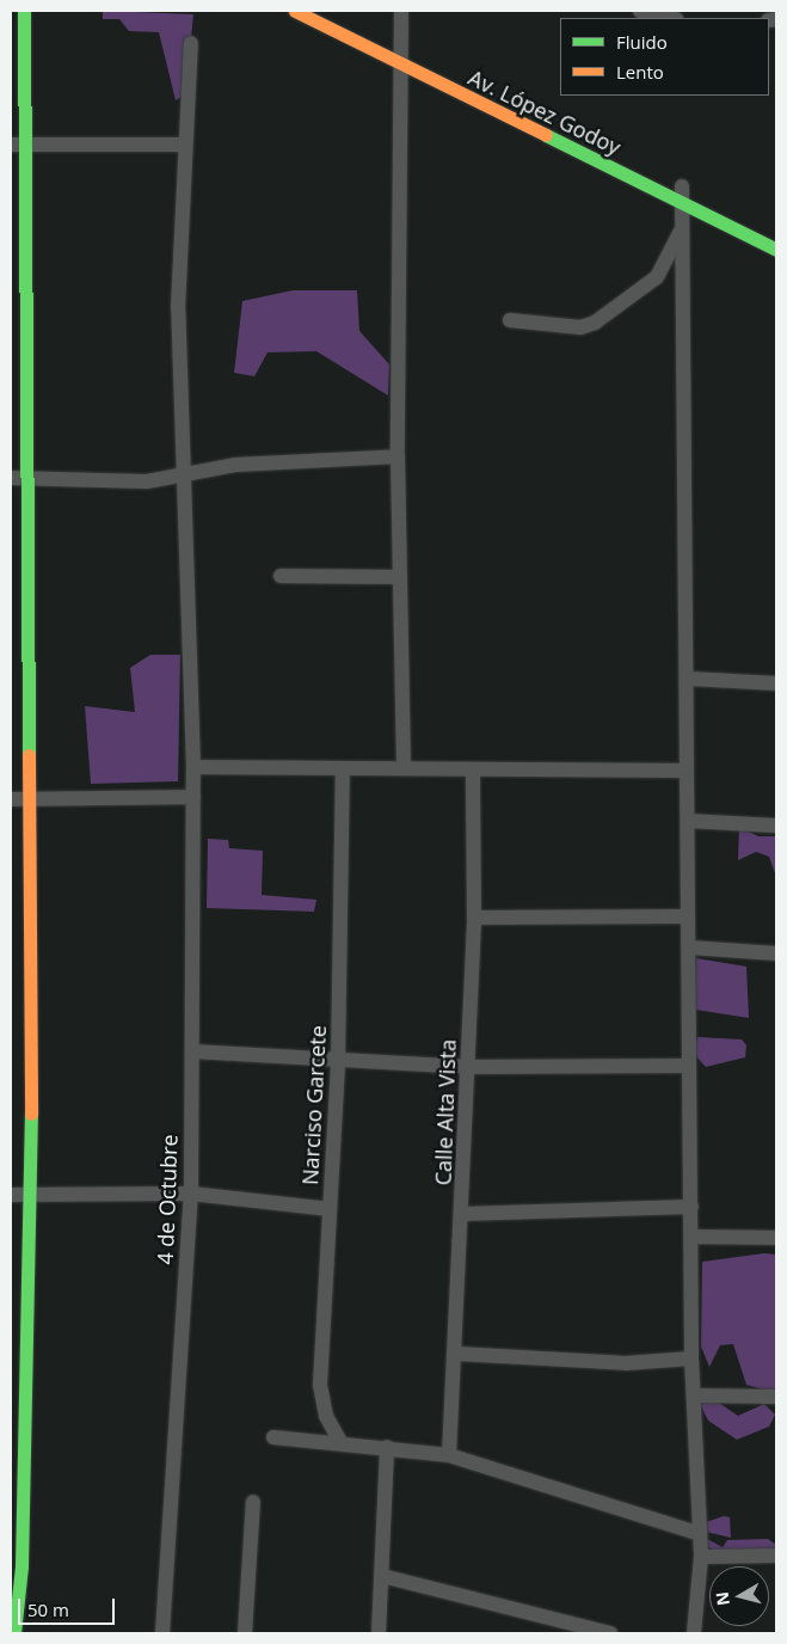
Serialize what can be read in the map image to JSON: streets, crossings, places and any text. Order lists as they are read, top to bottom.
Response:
{
  "streets": {
    "street": [
      "Av. López Godoy",
      "Narciso Garcete",
      "Calle Alta Vista",
      "4 de Octubre"
    ]
  },
  "legend": ["Fluido", "Lento"],
  "scale_bar": "50 m",
  "north": "left"
}
